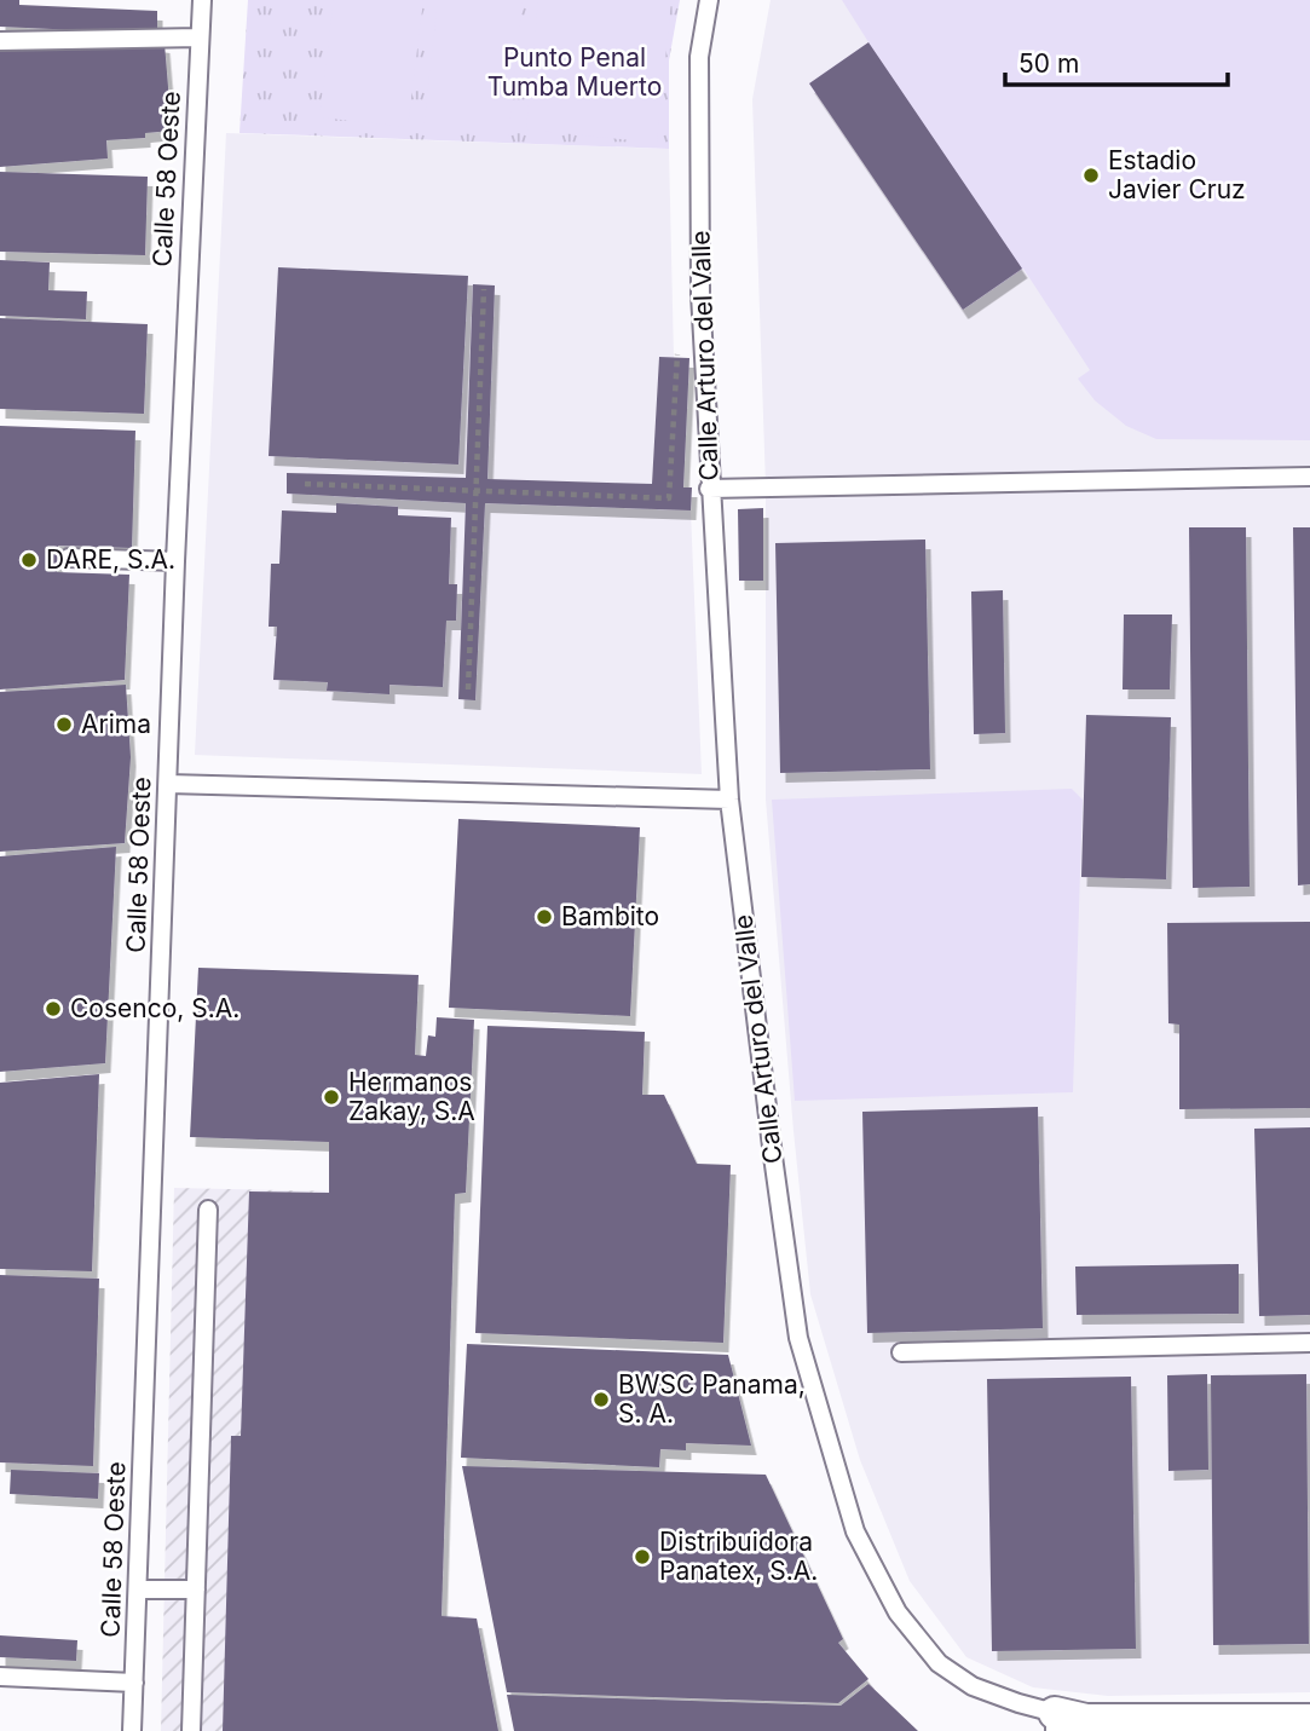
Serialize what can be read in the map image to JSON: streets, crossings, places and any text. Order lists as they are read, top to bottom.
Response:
{
  "streets": {
    "street": ["Calle Arturo del Valle"],
    "lane": ["Calle 58 Oeste"]
  },
  "parks": ["Punto Penal Tumba Muerto"],
  "places": [
    "Estadio Javier Cruz",
    "DARE, S.A.",
    "Arima",
    "Bambito",
    "Cosenco, S.A.",
    "Hermanos Zakay, S.A",
    "BWSC Panama, S. A.",
    "Distribuidora Panatex, S.A."
  ],
  "scale_bar": "50 m"
}
